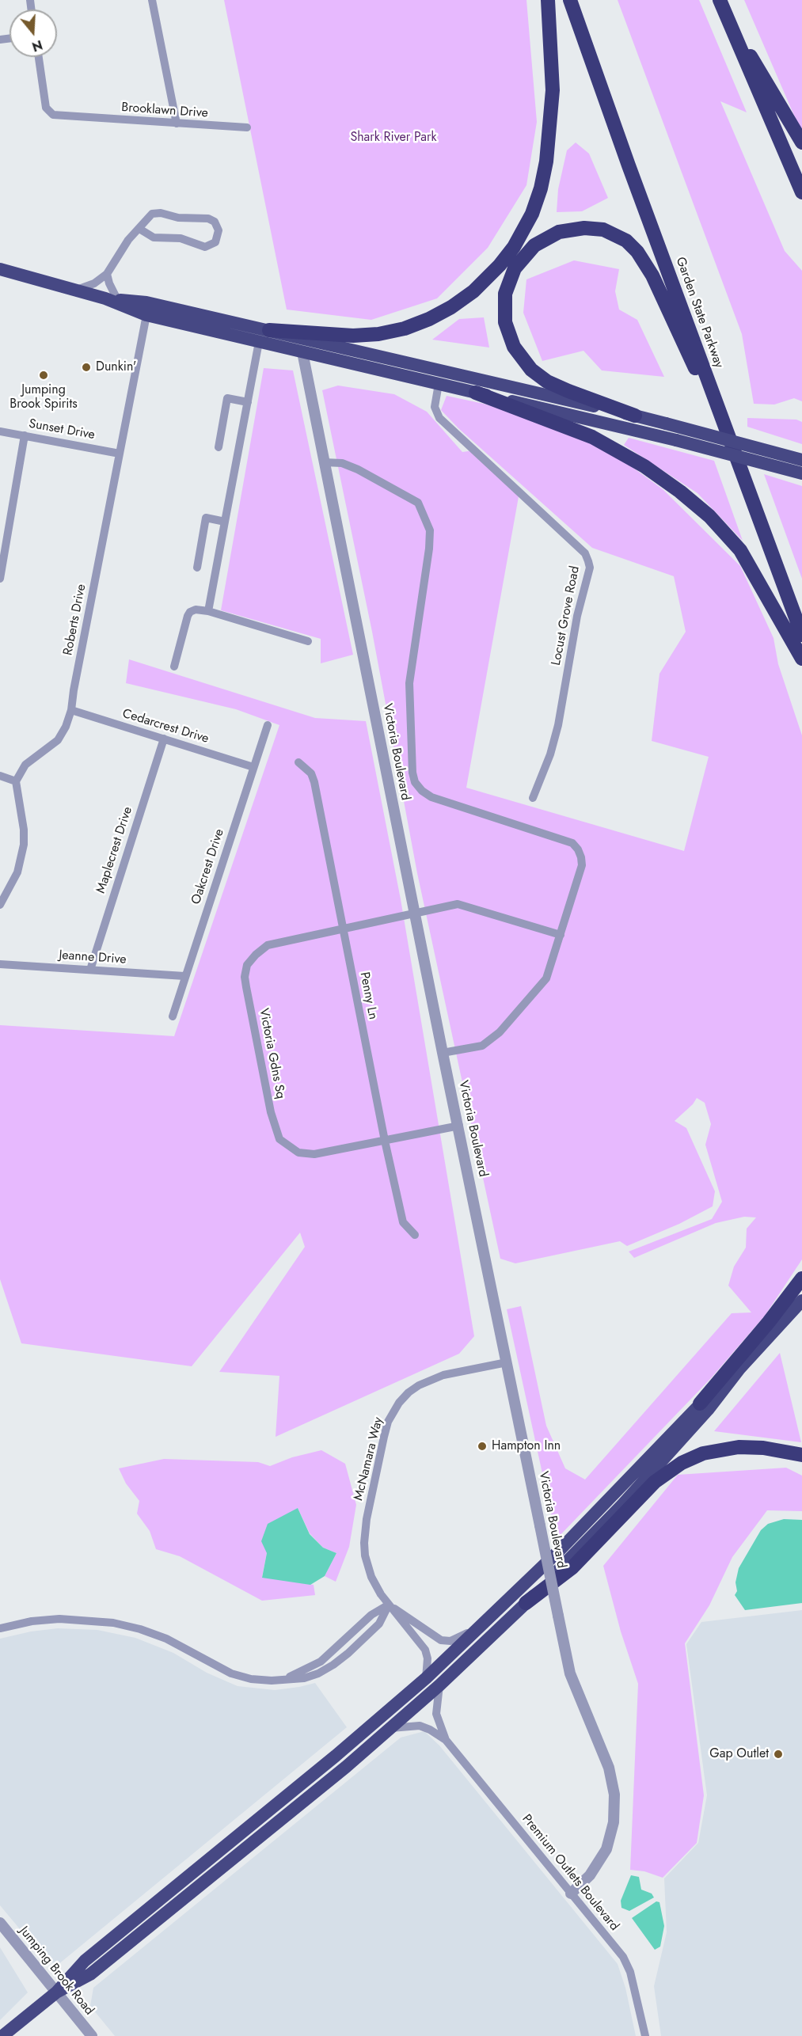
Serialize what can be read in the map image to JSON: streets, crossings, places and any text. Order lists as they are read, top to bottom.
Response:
{
  "streets": {
    "highway": ["Garden State Parkway"],
    "street": [
      "Brooklawn Drive",
      "Sunset Drive",
      "Locust Grove Road",
      "Roberts Drive",
      "Cedarcrest Drive",
      "Victoria Boulevard",
      "Maplecrest Drive",
      "Oakcrest Drive",
      "Jeanne Drive",
      "Penny Ln",
      "Victoria Gdns Sq",
      "McNamara Way",
      "Premium Outlets Boulevard",
      "Jumping Brook Road"
    ]
  },
  "crossings": [
    ["Sunset Drive", "Roberts Drive"],
    ["Roberts Drive", "Cedarcrest Drive"],
    ["Cedarcrest Drive", "Maplecrest Drive"],
    ["Cedarcrest Drive", "Oakcrest Drive"],
    ["Victoria Boulevard", "Victoria Gdns Sq"],
    ["Victoria Boulevard", "McNamara Way"],
    ["Victoria Boulevard", "Premium Outlets Boulevard"],
    ["Maplecrest Drive", "Jeanne Drive"],
    ["Oakcrest Drive", "Jeanne Drive"],
    ["Penny Ln", "Victoria Gdns Sq"]
  ],
  "parks": ["Shark River Park"],
  "places": [
    "Dunkin'",
    "Jumping Brook Spirits",
    "Hampton Inn",
    "Gap Outlet"
  ],
  "north": "bottom"
}
